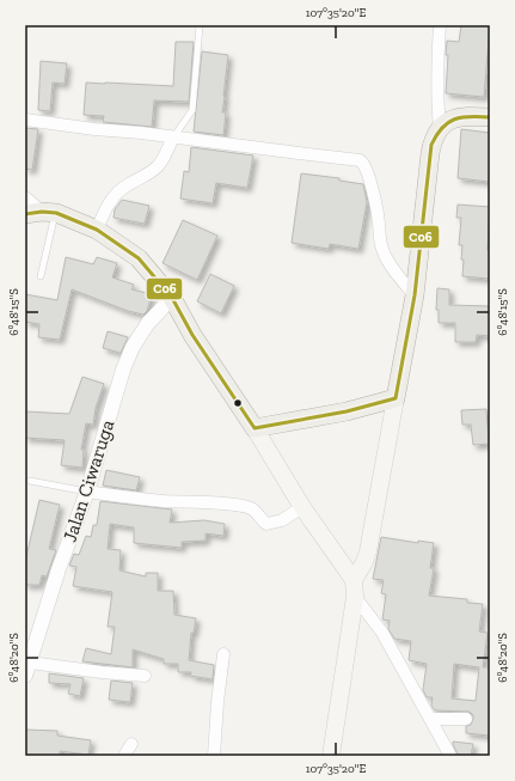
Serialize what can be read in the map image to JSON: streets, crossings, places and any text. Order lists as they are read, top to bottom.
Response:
{
  "streets": {
    "street": ["Jalan Ciwaruga"]
  },
  "lines": ["transit line C06"],
  "coordinates": ["107°35'20\"E", "6°48'15\"S", "6°48'20\"S"]
}
